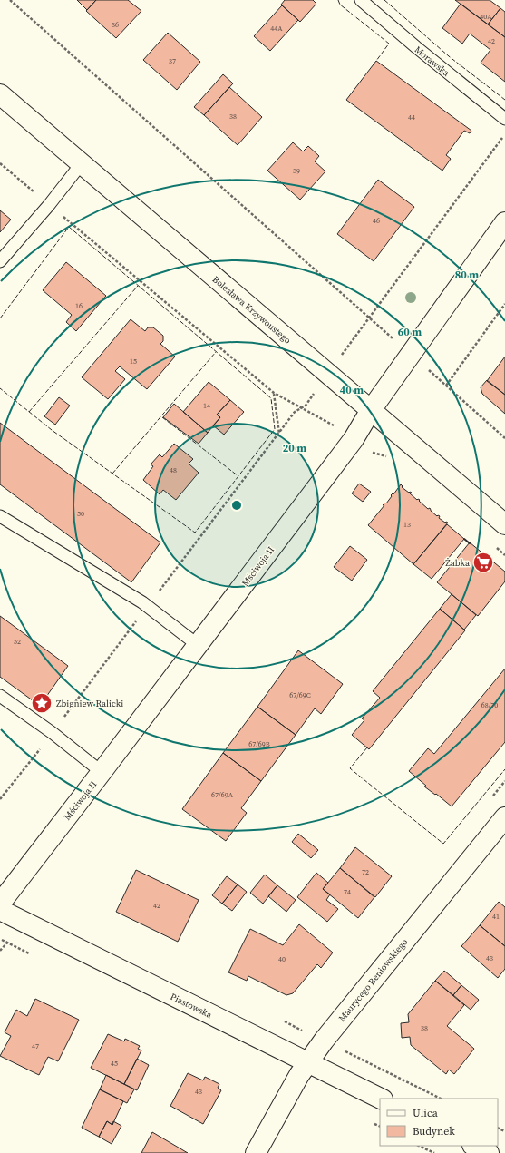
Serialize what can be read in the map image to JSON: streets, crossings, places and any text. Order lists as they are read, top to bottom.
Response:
{
  "streets": {
    "street": [
      "Bolesława Krzywoustego",
      "Mściwoja II",
      "Maurycego Beniowskiego",
      "Piastowska"
    ],
    "lane": ["Morawska"]
  },
  "crossings": [
    ["Bolesława Krzywoustego", "Mściwoja II"],
    ["Maurycego Beniowskiego", "Piastowska"]
  ],
  "places": {
    "supermarket": ["Żabka"],
    "place": ["Zbigniew Ralicki"]
  },
  "house_numbers": [
    "40A",
    "36",
    "44A",
    "42",
    "37",
    "38",
    "44",
    "39",
    "46",
    "16",
    "15",
    "14",
    "48",
    "50",
    "13",
    "52",
    "67/69C",
    "68/70",
    "67/69B",
    "67/69A",
    "72",
    "74",
    "42",
    "41",
    "43",
    "40",
    "38",
    "47",
    "45",
    "43"
  ],
  "legend": ["Ulica", "Budynek"],
  "rings": [
    "80 m",
    "60 m",
    "40 m",
    "20 m"
  ]
}
